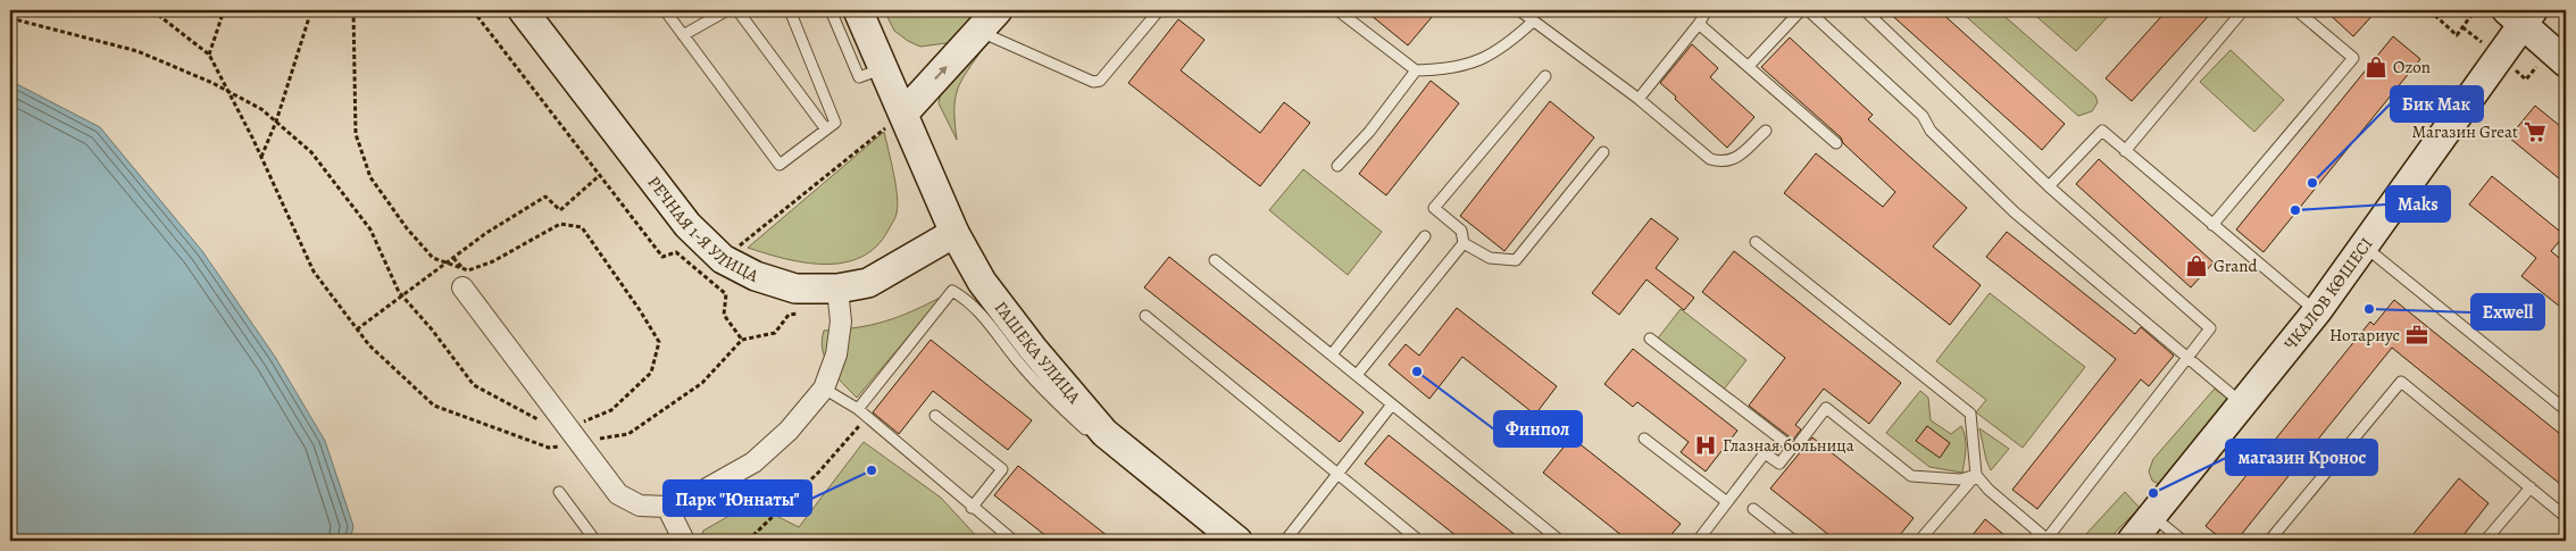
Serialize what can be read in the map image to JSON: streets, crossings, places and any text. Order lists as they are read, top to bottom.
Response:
{
  "streets": {
    "street": ["РЕЧНАЯ 1-Я УЛИЦА", "ЧКАЛОВ КӨШЕСІ", "ГАШЕКА УЛИЦА"]
  },
  "crossings": [
    ["РЕЧНАЯ 1-Я УЛИЦА", "ГАШЕКА УЛИЦА"]
  ],
  "places": {
    "shop": ["Ozon", "Grand"],
    "supermarket": ["Магазин Great"],
    "other": [
      "Бик Мак",
      "Maks",
      "Exwell",
      "Финпол",
      "Парк \"Юннаты\"",
      "магазин Кронос"
    ],
    "office": ["Нотариус"],
    "hospital": ["Глазная больница"]
  }
}
